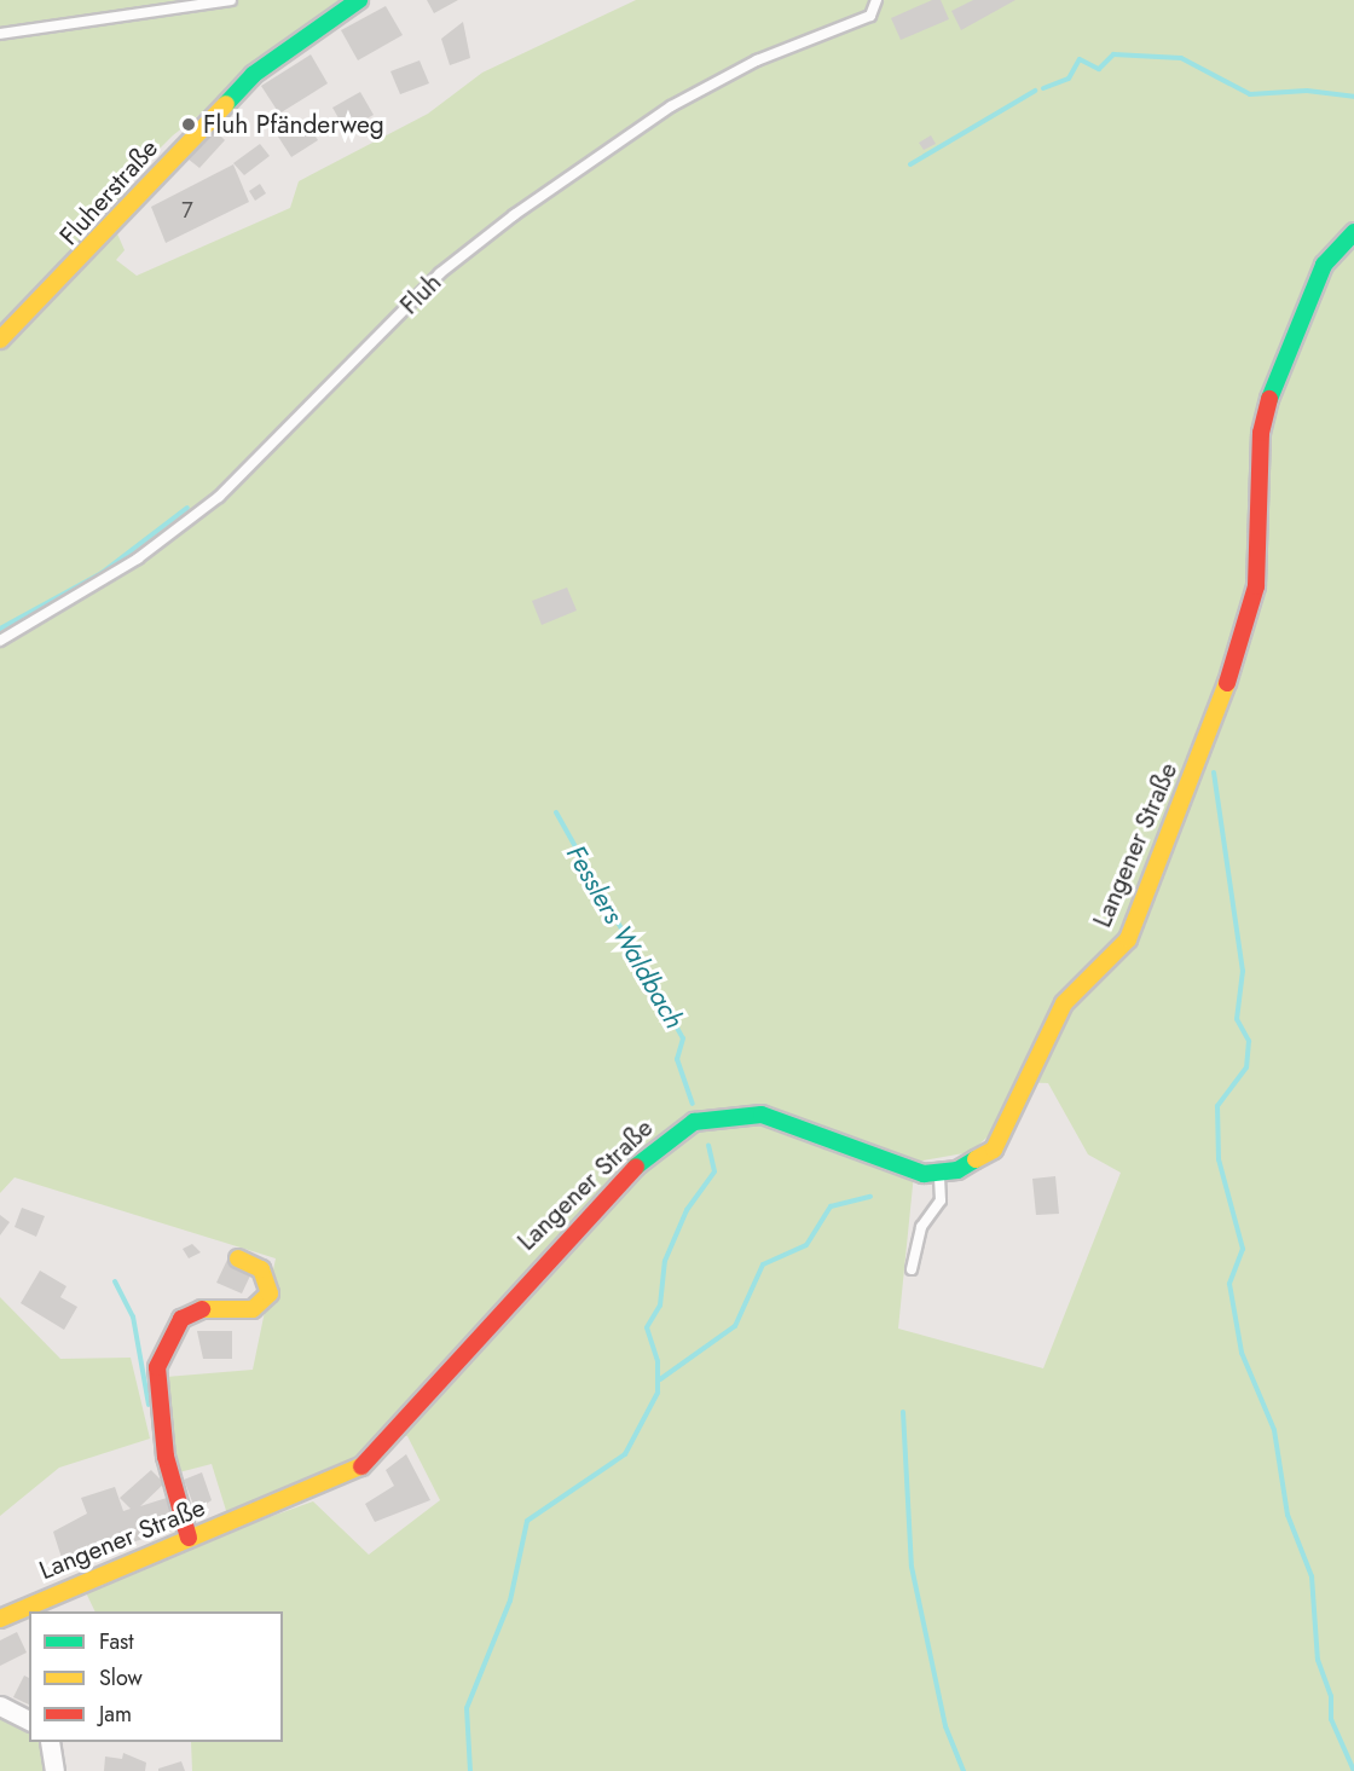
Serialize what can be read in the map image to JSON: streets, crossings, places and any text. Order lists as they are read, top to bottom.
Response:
{
  "streets": {
    "main road": ["Fluherstraße", "Langener Straße"],
    "lane": ["Fluh"]
  },
  "water": ["Fesslers Waldbach"],
  "places": ["Fluh Pfänderweg"],
  "house_numbers": ["7"],
  "legend": ["Fast", "Slow", "Jam"]
}
